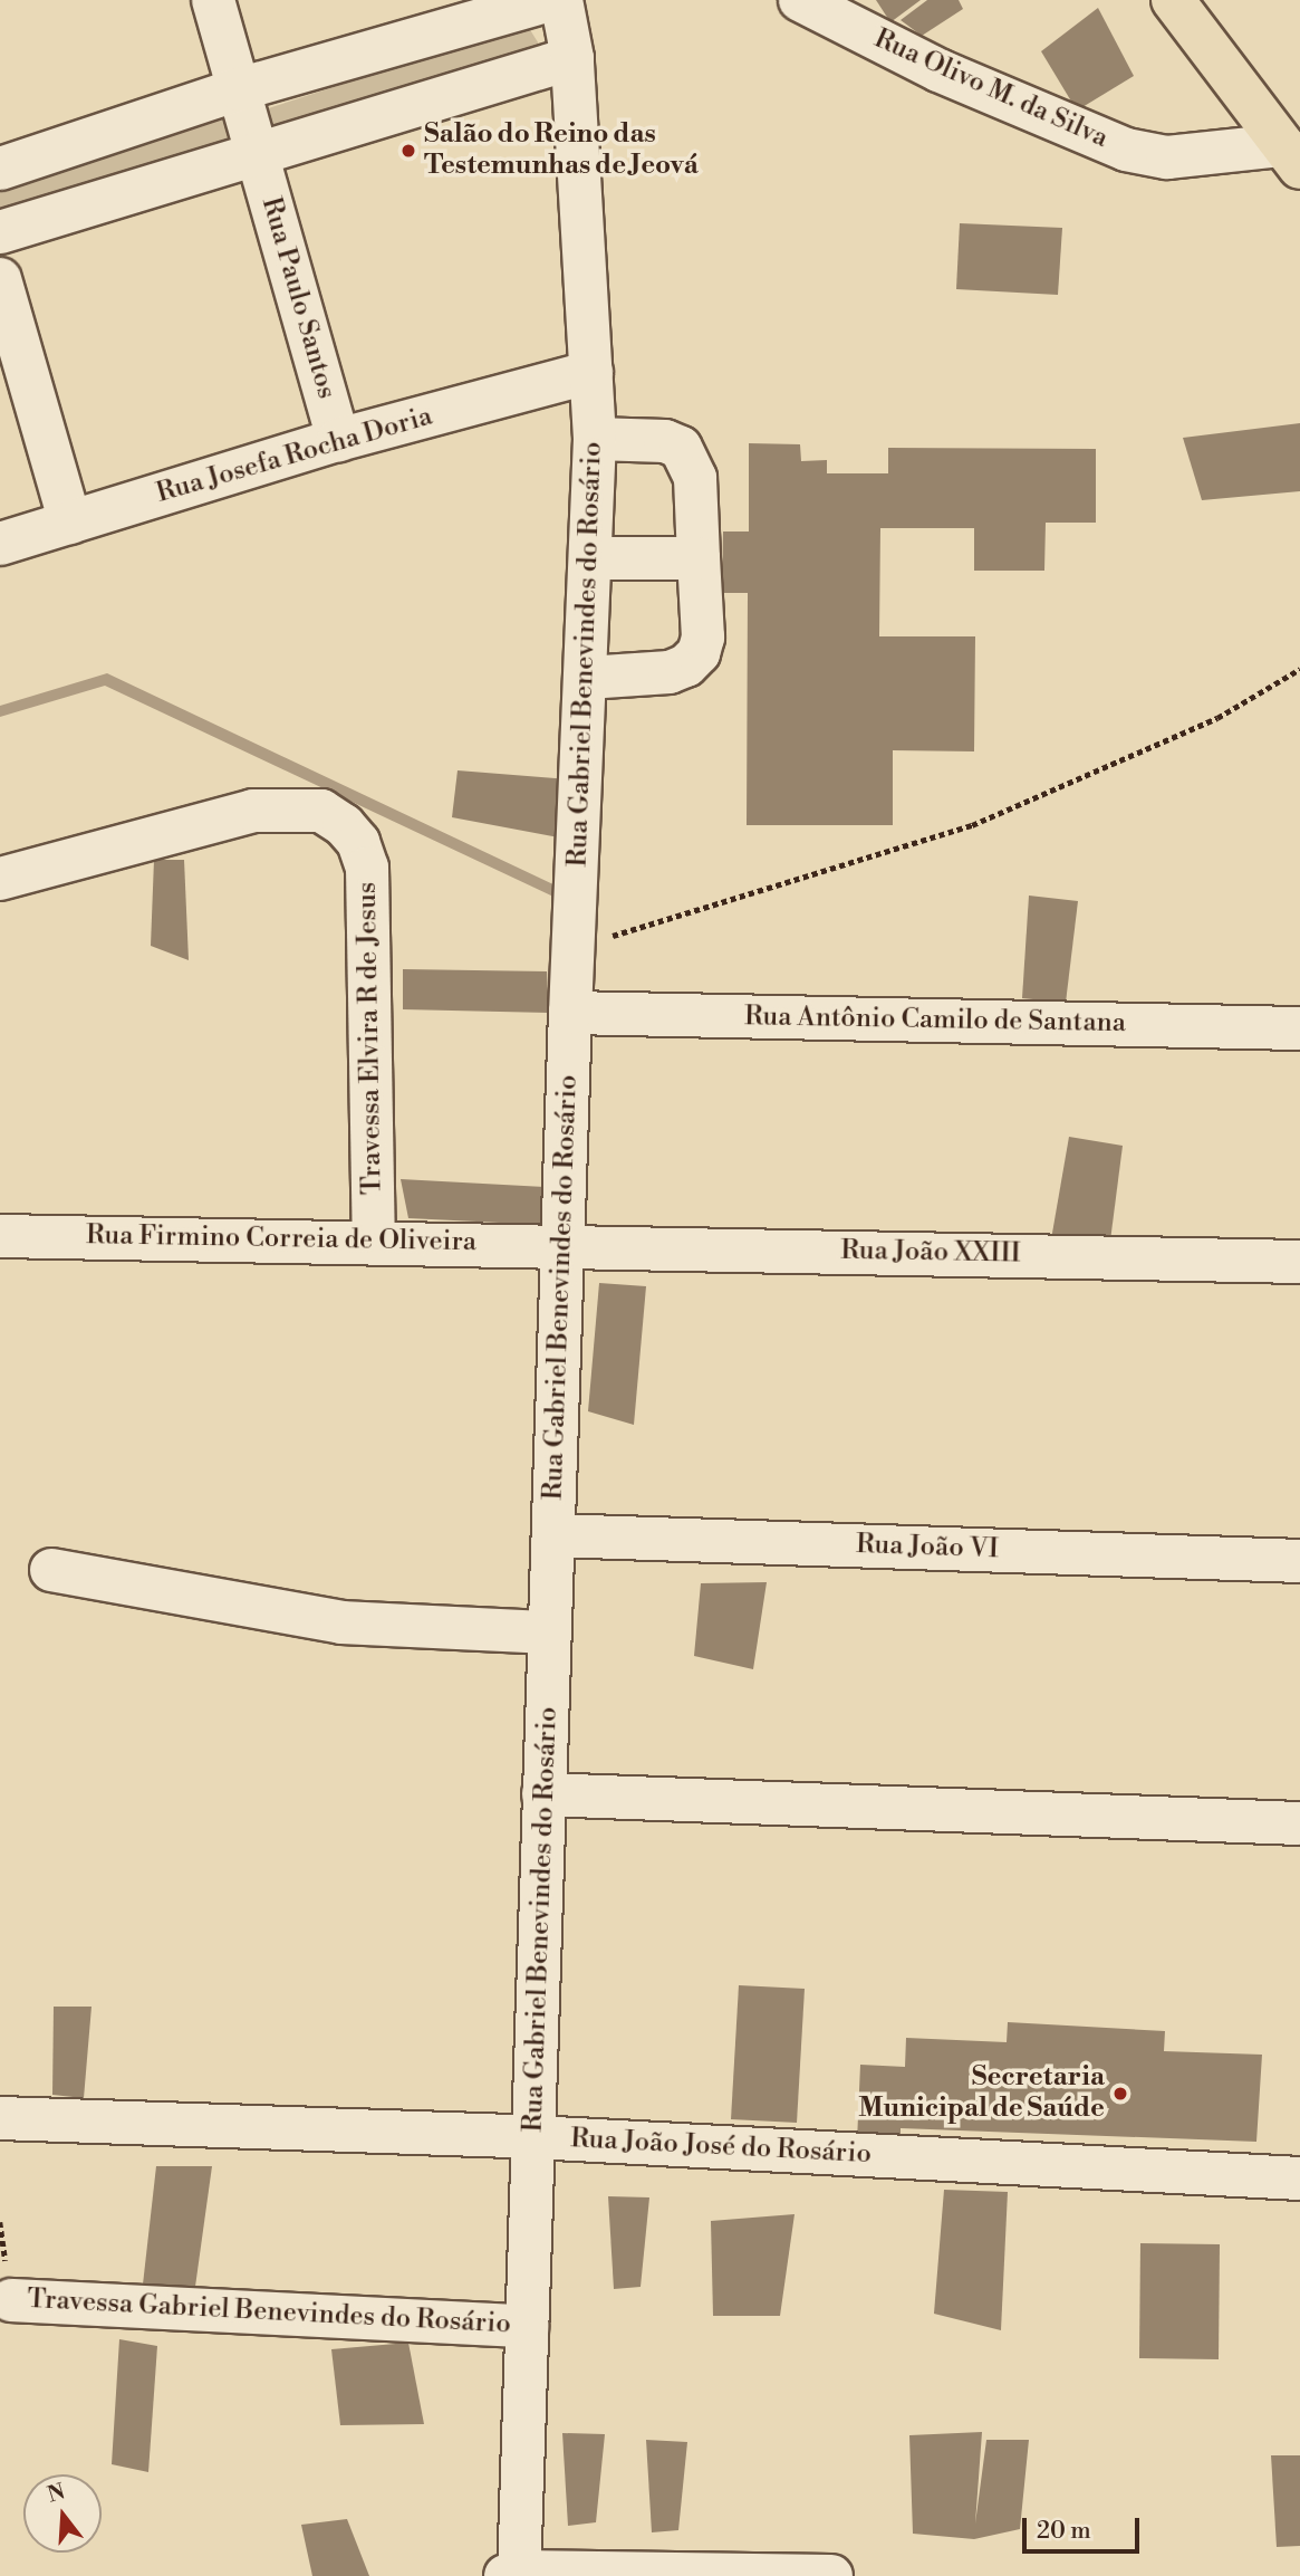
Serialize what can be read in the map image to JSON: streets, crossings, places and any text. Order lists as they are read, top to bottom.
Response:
{
  "streets": {
    "street": [
      "Rua Olivo M. da Silva",
      "Rua Paulo Santos",
      "Rua Josefa Rocha Doria",
      "Rua Gabriel Benevindes do Rosário",
      "Rua Antônio Camilo de Santana",
      "Travessa Elvira R de Jesus",
      "Rua Firmino Correia de Oliveira",
      "Rua João XXIII",
      "Rua João VI",
      "Rua João José do Rosário",
      "Travessa Gabriel Benevindes do Rosário"
    ]
  },
  "crossings": [
    ["Rua Paulo Santos", "Rua Josefa Rocha Doria"],
    ["Rua Josefa Rocha Doria", "Rua Gabriel Benevindes do Rosário"],
    ["Rua Gabriel Benevindes do Rosário", "Rua Antônio Camilo de Santana"],
    ["Rua Gabriel Benevindes do Rosário", "Rua Firmino Correia de Oliveira"],
    ["Rua Gabriel Benevindes do Rosário", "Rua João XXIII"],
    ["Rua Gabriel Benevindes do Rosário", "Rua João VI"],
    ["Rua Gabriel Benevindes do Rosário", "Rua João José do Rosário"],
    ["Rua Gabriel Benevindes do Rosário", "Travessa Gabriel Benevindes do Rosário"],
    ["Travessa Elvira R de Jesus", "Rua Firmino Correia de Oliveira"],
    ["Rua Firmino Correia de Oliveira", "Rua João XXIII"]
  ],
  "places": ["Salão do Reino das Testemunhas de Jeová", "Secretaria Municipal de Saúde"],
  "scale_bar": "20 m",
  "north": "top"
}
